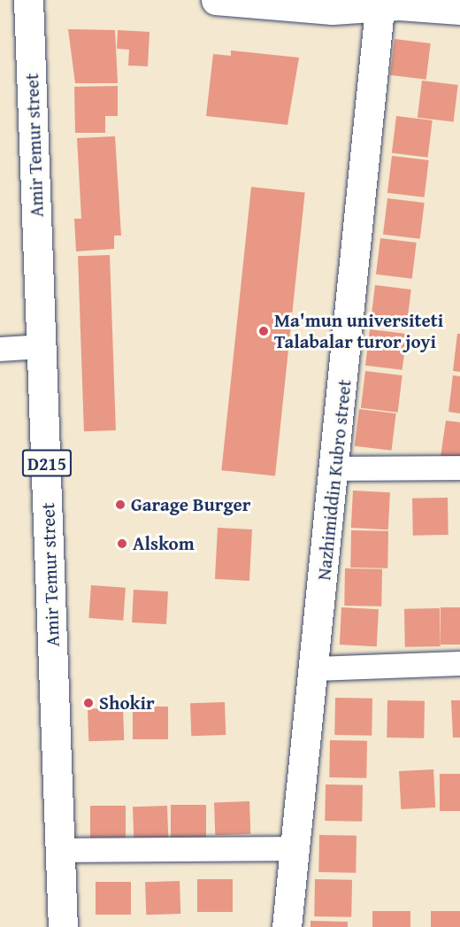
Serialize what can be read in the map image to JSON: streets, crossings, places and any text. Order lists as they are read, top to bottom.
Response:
{
  "streets": {
    "main road": ["Amir Temur street", "D215", "Nazhimiddin Kubro street"]
  },
  "places": [
    "Ma'mun universiteti Talabalar turor joyi",
    "Garage Burger",
    "Alskom",
    "Shokir"
  ]
}
